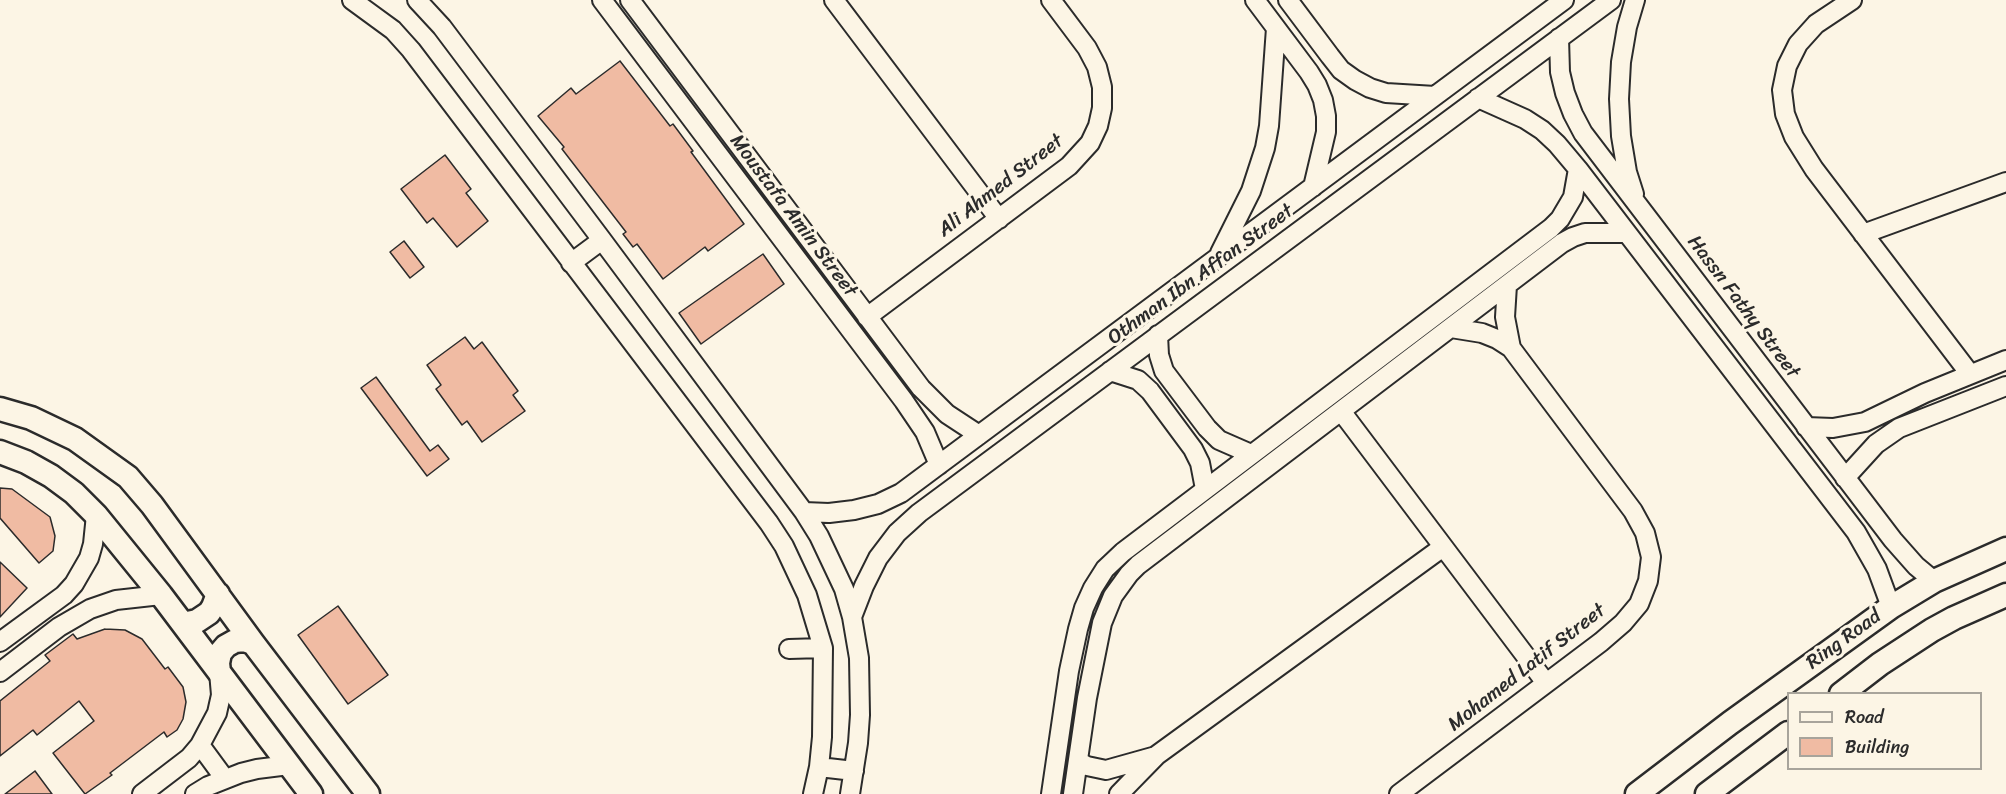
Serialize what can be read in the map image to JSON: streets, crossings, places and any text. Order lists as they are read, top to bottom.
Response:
{
  "streets": {
    "main road": ["Ring Road"],
    "street": [
      "Ali Ahmed Street",
      "Moustafa Amin Street",
      "Othman Ibn Affan Street",
      "Hassn Fathy Street",
      "Mohamed Latif Street"
    ]
  },
  "crossings": [
    ["Ali Ahmed Street", "Moustafa Amin Street"],
    ["Moustafa Amin Street", "Othman Ibn Affan Street"],
    ["Othman Ibn Affan Street", "Hassn Fathy Street"],
    ["Hassn Fathy Street", "Ring Road"]
  ],
  "legend": ["Road", "Building"]
}
